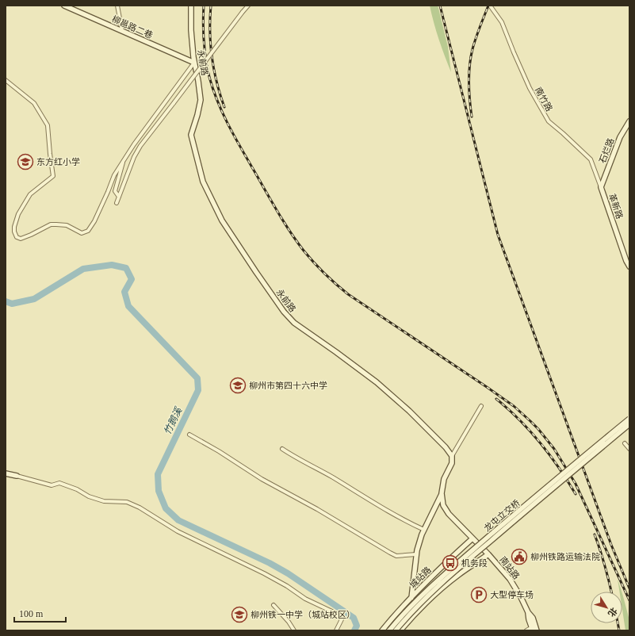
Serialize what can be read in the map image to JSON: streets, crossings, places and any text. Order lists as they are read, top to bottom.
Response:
{
  "streets": {
    "street": [
      "柳邕路二巷",
      "永前路",
      "南竹路",
      "石烂路",
      "革新路",
      "龙屯立交桥",
      "南站路",
      "城站路"
    ]
  },
  "crossings": [
    ["柳邕路二巷", "永前路"],
    ["南竹路", "石烂路"],
    ["南竹路", "革新路"],
    ["石烂路", "革新路"],
    ["南站路", "城站路"]
  ],
  "water": ["竹鹅溪"],
  "places": {
    "school or university": ["东方红小学", "柳州市第四十六中学", "柳州铁一中学（城站校区）"],
    "public building": ["柳州铁路运输法院"],
    "bus stop": ["机务段"],
    "parking": ["大型停车场"]
  },
  "scale_bar": "100 m",
  "north": "bottom right"
}
